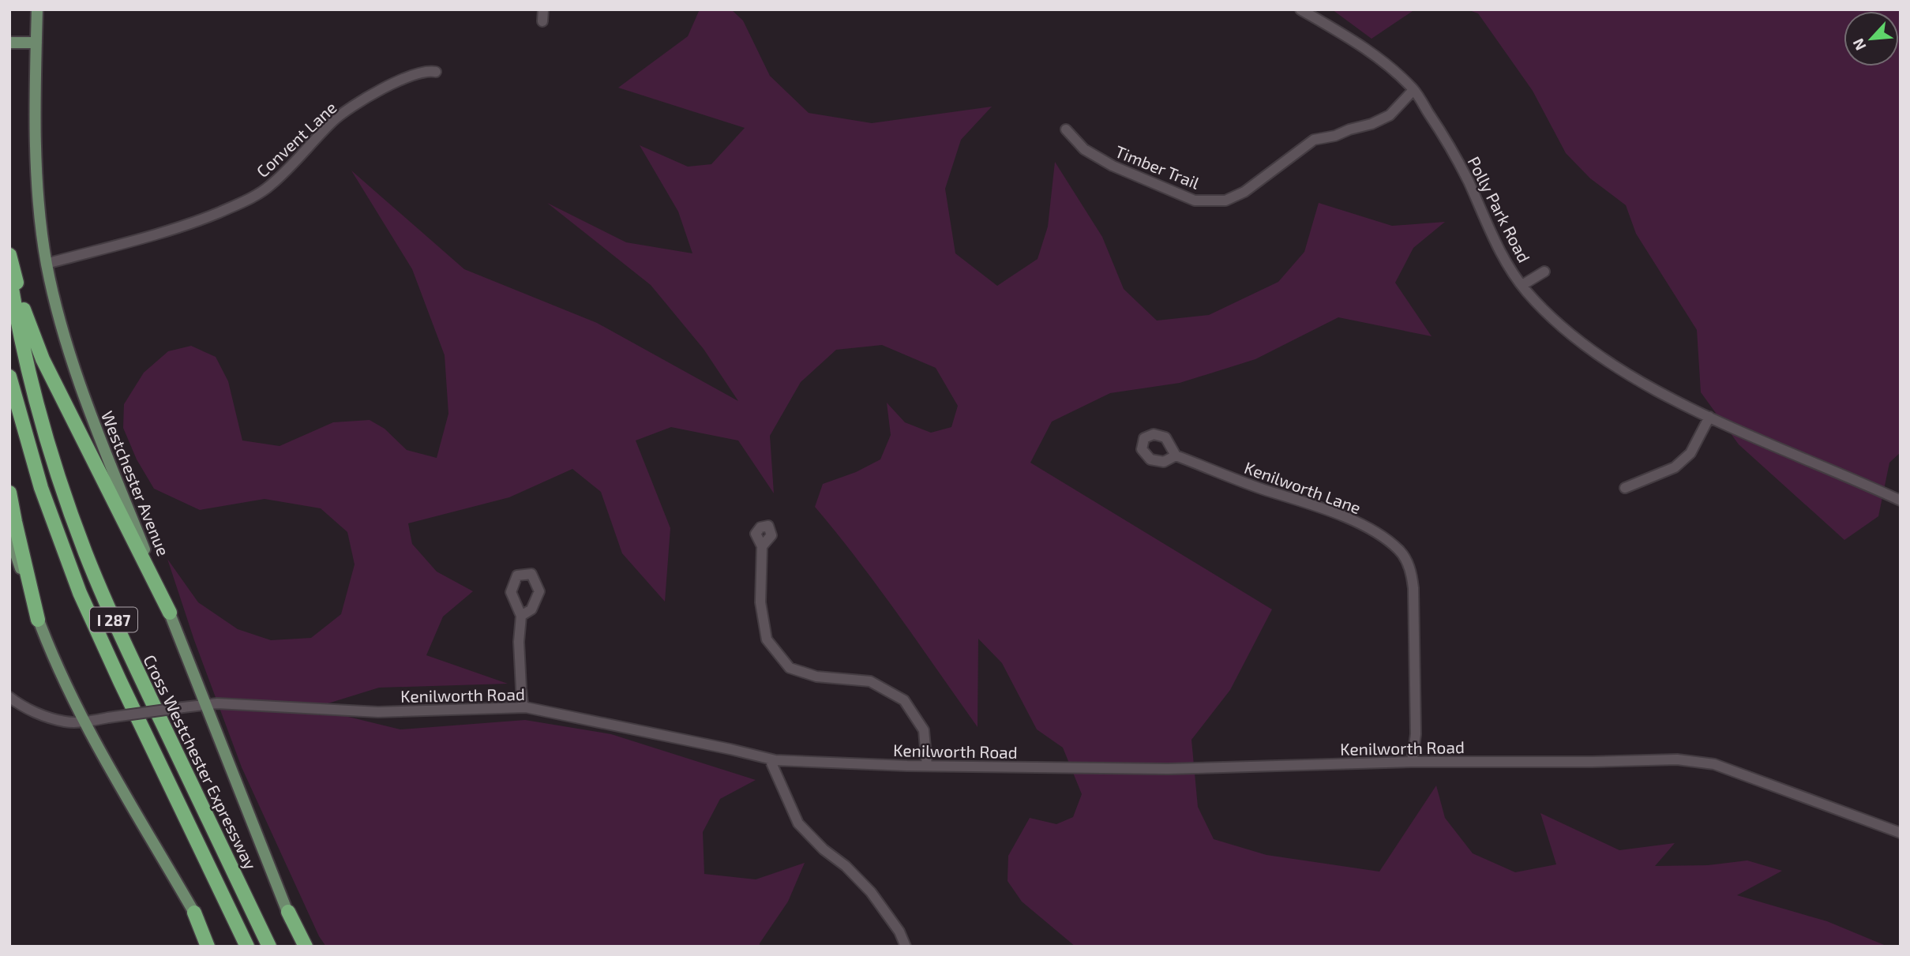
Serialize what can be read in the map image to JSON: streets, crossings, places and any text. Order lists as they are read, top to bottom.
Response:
{
  "streets": {
    "highway": ["I 287", "Cross Westchester Expressway"],
    "main road": ["Westchester Avenue"],
    "street": [
      "Convent Lane",
      "Timber Trail",
      "Polly Park Road",
      "Kenilworth Lane",
      "Kenilworth Road"
    ]
  },
  "crossings": [
    ["Convent Lane", "Westchester Avenue"],
    ["Timber Trail", "Polly Park Road"],
    ["Westchester Avenue", "Kenilworth Road"],
    ["Kenilworth Lane", "Kenilworth Road"]
  ],
  "north": "bottom left"
}
